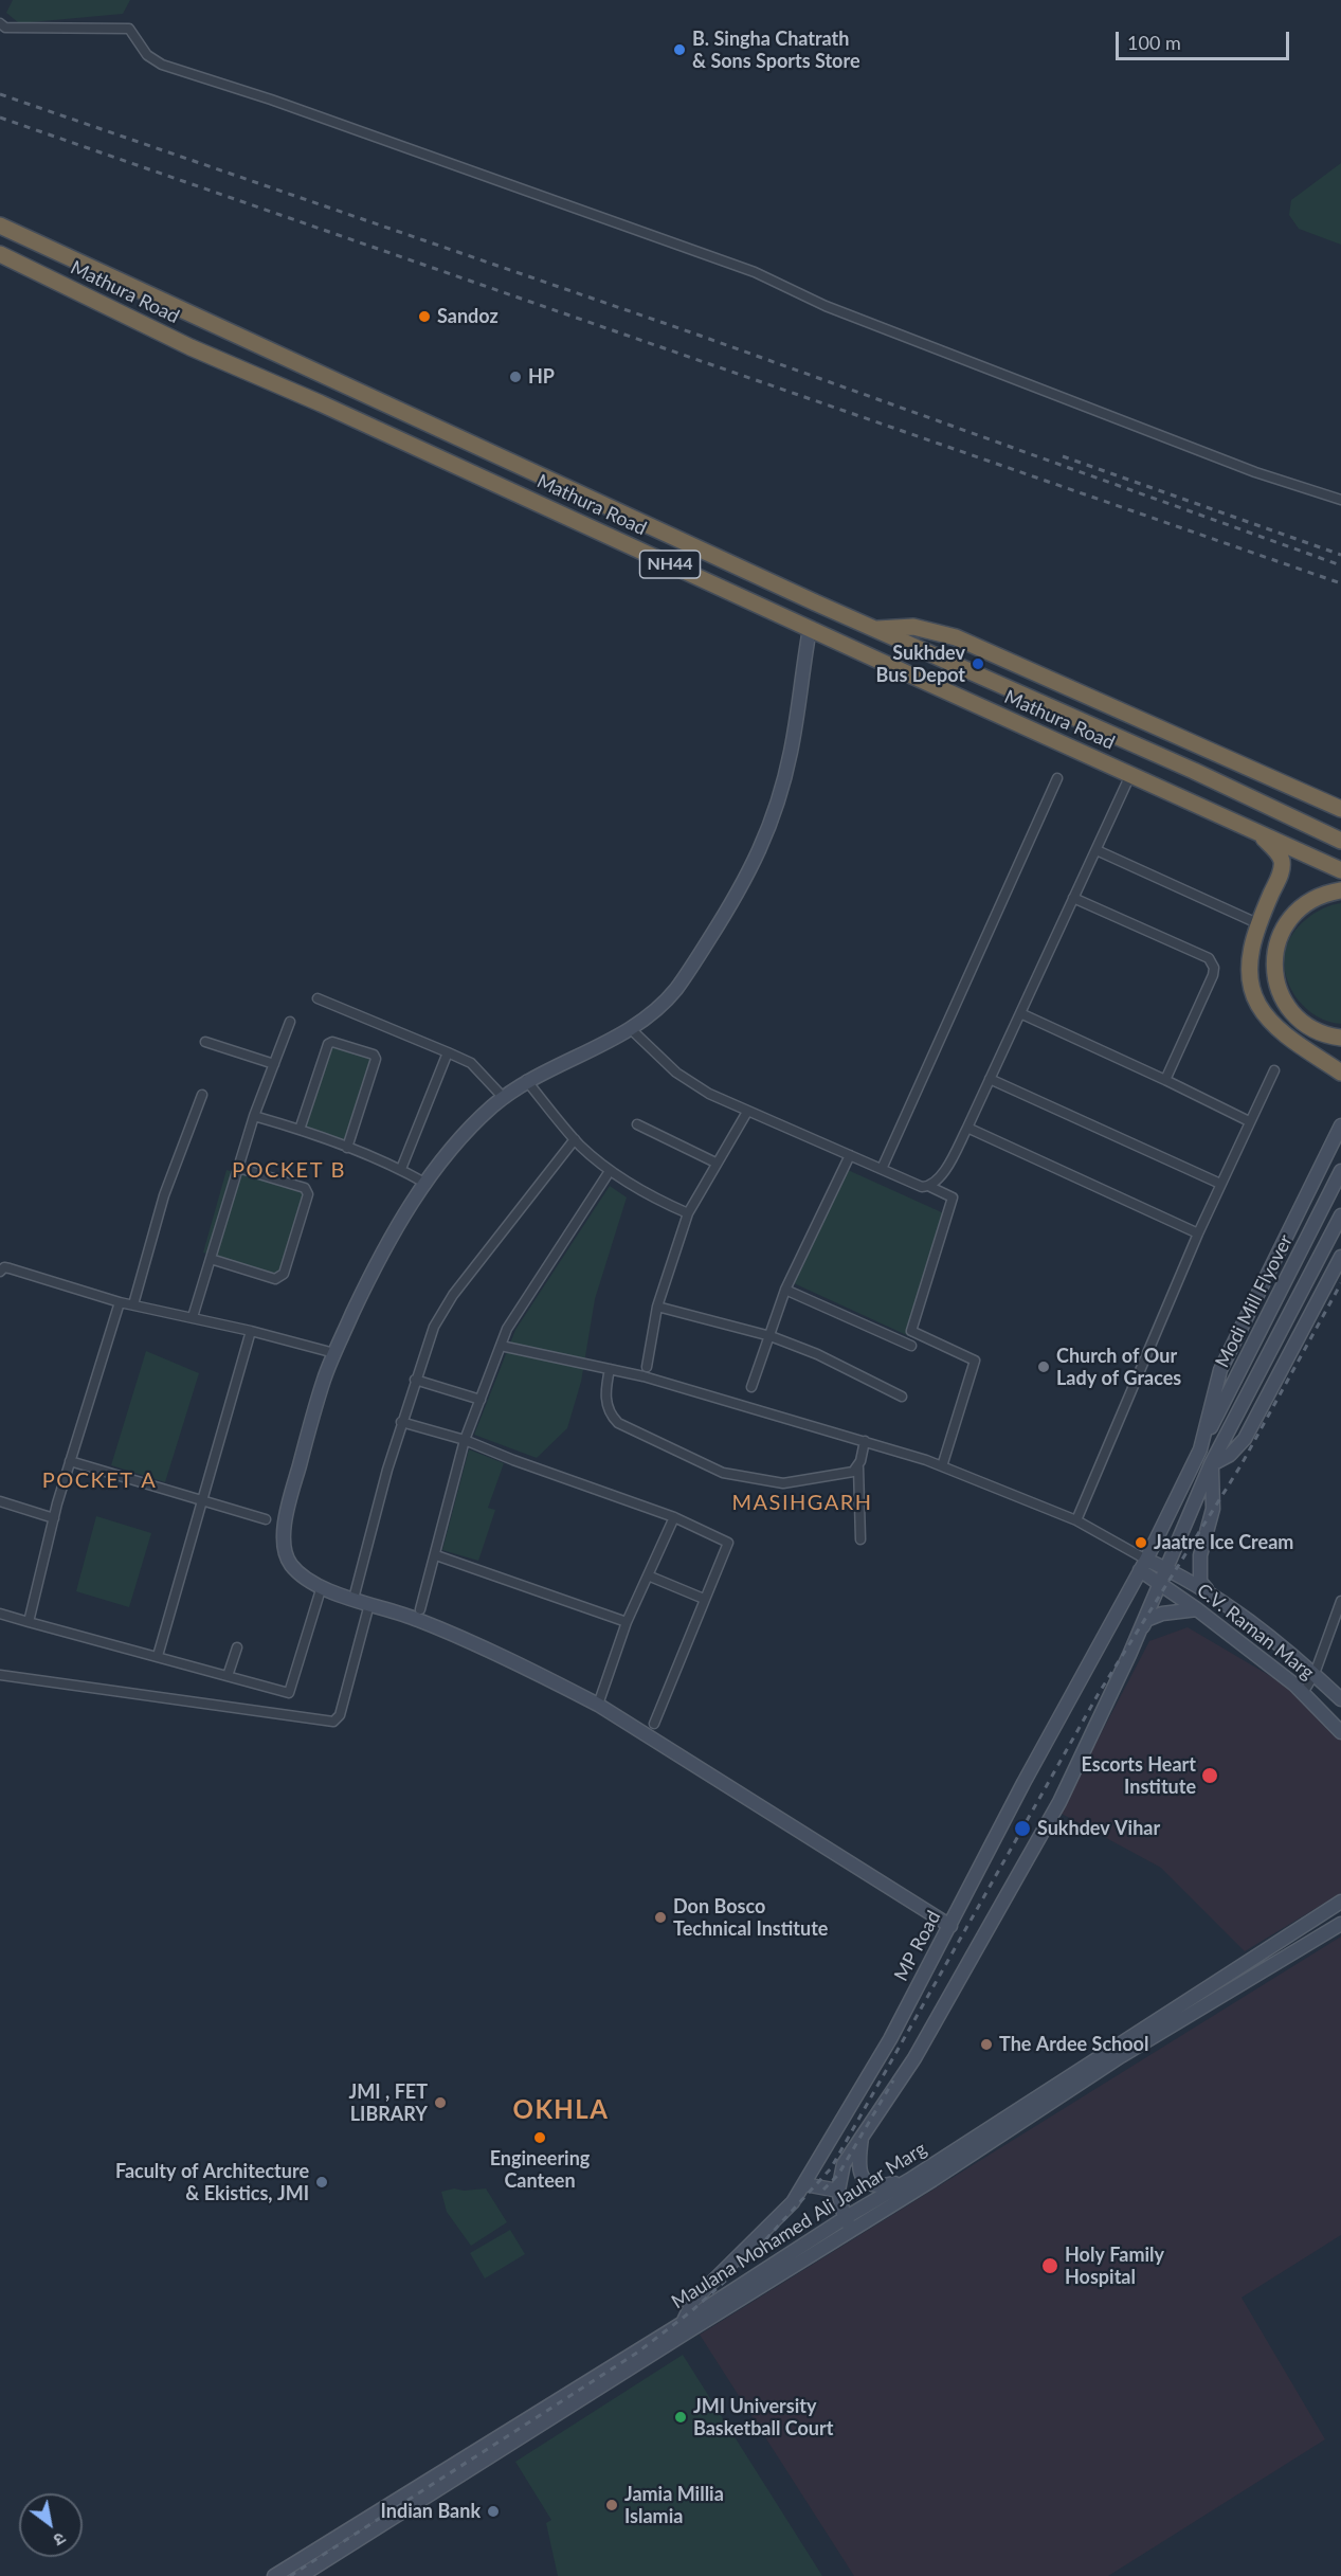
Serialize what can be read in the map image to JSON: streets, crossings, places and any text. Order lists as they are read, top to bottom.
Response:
{
  "streets": {
    "highway": ["Mathura Road", "NH44"],
    "main road": [
      "Modi Mill Flyover",
      "C.V. Raman Marg",
      "MP Road",
      "Maulana Mohamed Ali Jauhar Marg"
    ]
  },
  "crossings": [
    ["Modi Mill Flyover", "C.V. Raman Marg"],
    ["Modi Mill Flyover", "MP Road"],
    ["C.V. Raman Marg", "MP Road"],
    ["MP Road", "Maulana Mohamed Ali Jauhar Marg"]
  ],
  "districts": [
    "POCKET B",
    "POCKET A",
    "MASIHGARH",
    "OKHLA"
  ],
  "places": [
    "B. Singha Chatrath & Sons Sports Store",
    "Sandoz",
    "HP",
    "Sukhdev Bus Depot",
    "Church of Our Lady of Graces",
    "Jaatre Ice Cream",
    "Escorts Heart Institute",
    "Sukhdev Vihar",
    "Don Bosco Technical Institute",
    "The Ardee School",
    "JMI , FET LIBRARY",
    "Engineering Canteen",
    "Faculty of Architecture & Ekistics, JMI",
    "Holy Family Hospital",
    "JMI University Basketball Court",
    "Jamia Millia Islamia",
    "Indian Bank"
  ],
  "scale_bar": "100 m",
  "north": "bottom right"
}
